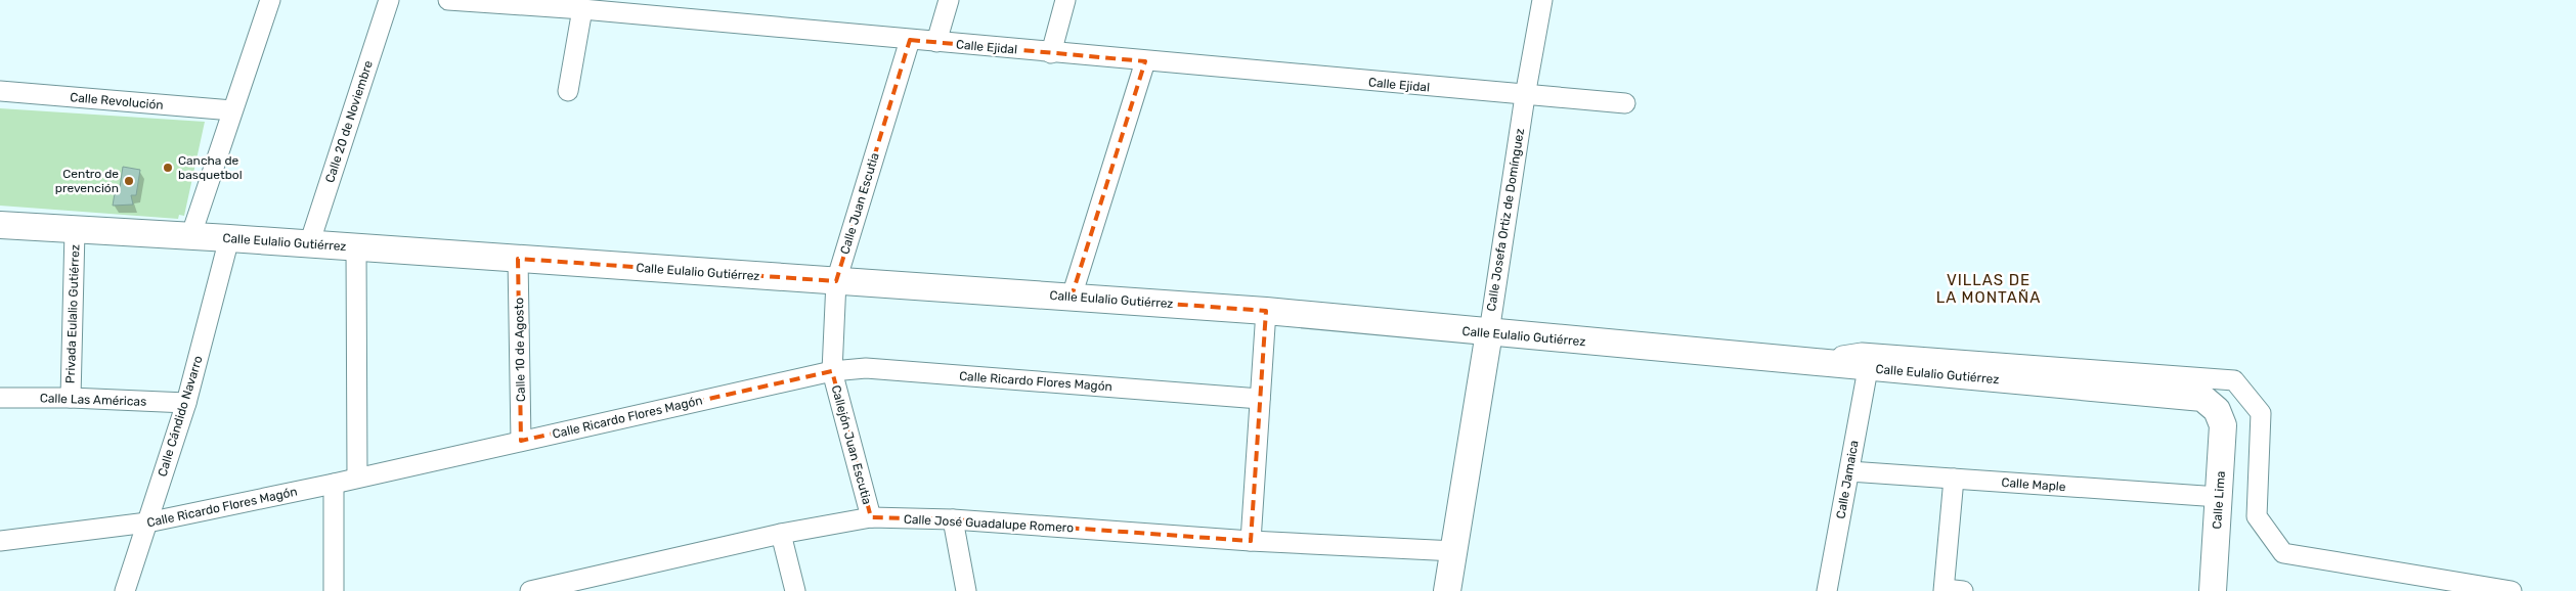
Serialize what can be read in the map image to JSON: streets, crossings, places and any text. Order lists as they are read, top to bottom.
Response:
{
  "streets": {
    "street": [
      "Calle Ejidal",
      "Calle Revolución",
      "Calle 20 de Noviembre",
      "Calle Juan Escutia",
      "Calle Josefa Ortiz de Domínguez",
      "Calle Eulalio Gutiérrez",
      "Privada Eulalio Gutiérrez",
      "Calle 10 de Agosto",
      "Calle Ricardo Flores Magón",
      "Calle Las Américas",
      "Calle Cándido Navarro",
      "Callejón Juan Escutia",
      "Calle Jamaica",
      "Calle Maple",
      "Calle Lima",
      "Calle José Guadalupe Romero"
    ]
  },
  "crossings": [
    ["Calle Ejidal", "Calle Juan Escutia"],
    ["Calle Ejidal", "Calle Josefa Ortiz de Domínguez"],
    ["Calle 20 de Noviembre", "Calle Eulalio Gutiérrez"],
    ["Calle Juan Escutia", "Calle Eulalio Gutiérrez"],
    ["Calle Juan Escutia", "Calle Ricardo Flores Magón"],
    ["Calle Juan Escutia", "Callejón Juan Escutia"],
    ["Calle Josefa Ortiz de Domínguez", "Calle Eulalio Gutiérrez"],
    ["Calle Josefa Ortiz de Domínguez", "Calle José Guadalupe Romero"],
    ["Calle Eulalio Gutiérrez", "Privada Eulalio Gutiérrez"],
    ["Calle Eulalio Gutiérrez", "Calle 10 de Agosto"],
    ["Calle Eulalio Gutiérrez", "Calle Cándido Navarro"],
    ["Calle Eulalio Gutiérrez", "Calle Jamaica"],
    ["Calle Eulalio Gutiérrez", "Calle Lima"],
    ["Privada Eulalio Gutiérrez", "Calle Las Américas"],
    ["Calle 10 de Agosto", "Calle Ricardo Flores Magón"],
    ["Calle Ricardo Flores Magón", "Calle Cándido Navarro"],
    ["Calle Ricardo Flores Magón", "Callejón Juan Escutia"],
    ["Calle Las Américas", "Calle Cándido Navarro"],
    ["Callejón Juan Escutia", "Calle José Guadalupe Romero"],
    ["Calle Jamaica", "Calle Maple"],
    ["Calle Maple", "Calle Lima"]
  ],
  "districts": ["VILLAS DE LA MONTAÑA"],
  "places": ["Cancha de basquetbol", "Centro de prevención"]
}
